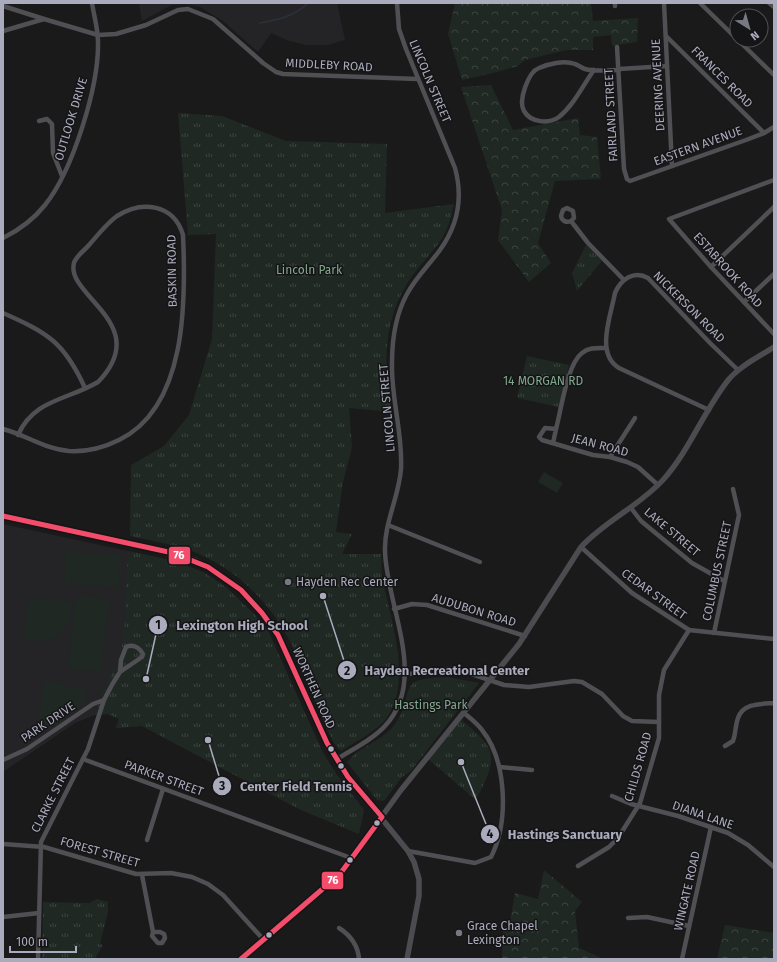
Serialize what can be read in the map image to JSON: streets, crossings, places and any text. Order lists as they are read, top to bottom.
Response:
{
  "streets": {
    "main road": ["WORTHEN ROAD"],
    "street": [
      "MIDDLEBY ROAD",
      "FRANCES ROAD",
      "LINCOLN STREET",
      "DEERING AVENUE",
      "FAIRLAND STREET",
      "OUTLOOK DRIVE",
      "EASTERN AVENUE",
      "ESTABROOK ROAD",
      "BASKIN ROAD",
      "NICKERSON ROAD",
      "JEAN ROAD",
      "LAKE STREET",
      "COLUMBUS STREET",
      "CEDAR STREET",
      "AUDUBON ROAD",
      "PARK DRIVE",
      "CHILDS ROAD",
      "PARKER STREET",
      "CLARKE STREET",
      "DIANA LANE",
      "FOREST STREET",
      "WINGATE ROAD"
    ]
  },
  "crossings": [
    ["MIDDLEBY ROAD", "LINCOLN STREET"],
    ["MIDDLEBY ROAD", "OUTLOOK DRIVE"],
    ["FRANCES ROAD", "DEERING AVENUE"],
    ["FRANCES ROAD", "EASTERN AVENUE"],
    ["LINCOLN STREET", "AUDUBON ROAD"],
    ["LINCOLN STREET", "WORTHEN ROAD"],
    ["DEERING AVENUE", "EASTERN AVENUE"],
    ["FAIRLAND STREET", "EASTERN AVENUE"],
    ["LAKE STREET", "COLUMBUS STREET"],
    ["COLUMBUS STREET", "CEDAR STREET"],
    ["CEDAR STREET", "CHILDS ROAD"],
    ["PARK DRIVE", "CLARKE STREET"],
    ["CHILDS ROAD", "DIANA LANE"],
    ["PARKER STREET", "CLARKE STREET"],
    ["CLARKE STREET", "FOREST STREET"],
    ["DIANA LANE", "WINGATE ROAD"]
  ],
  "parks": ["Lincoln Park", "14 MORGAN RD", "Hastings Park"],
  "places": [
    "Hayden Rec Center",
    "Hayden Recreational Center",
    "Lexington High School",
    "Center Field Tennis",
    "Hastings Sanctuary",
    "Grace Chapel Lexington"
  ],
  "lines": ["transit line 76"],
  "scale_bar": "100 m",
  "north": "bottom right"
}
